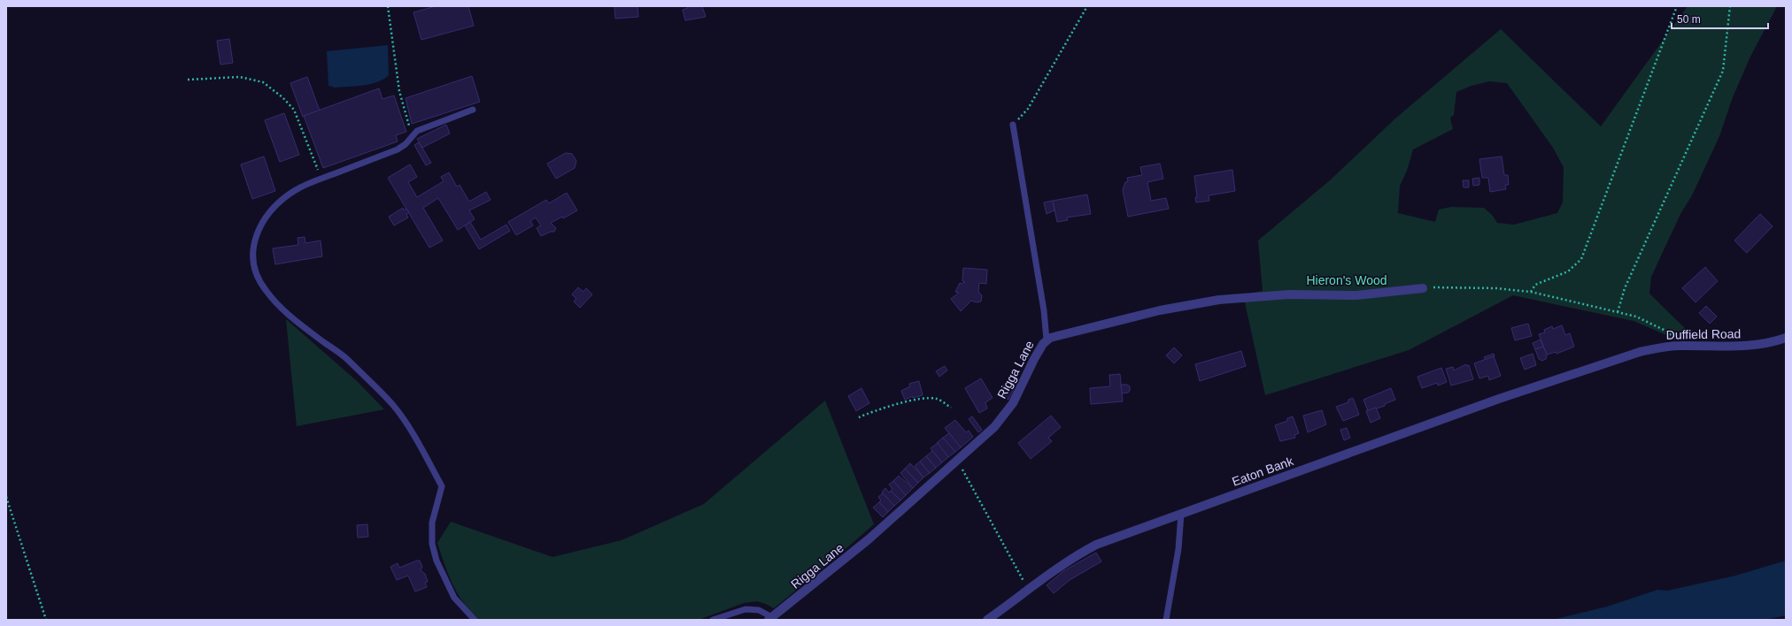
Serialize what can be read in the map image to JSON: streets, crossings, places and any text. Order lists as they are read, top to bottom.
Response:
{
  "streets": {
    "street": ["Duffield Road", "Rigga Lane", "Eaton Bank"]
  },
  "crossings": [
    ["Duffield Road", "Eaton Bank"]
  ],
  "parks": ["Hieron's Wood"],
  "scale_bar": "50 m"
}
